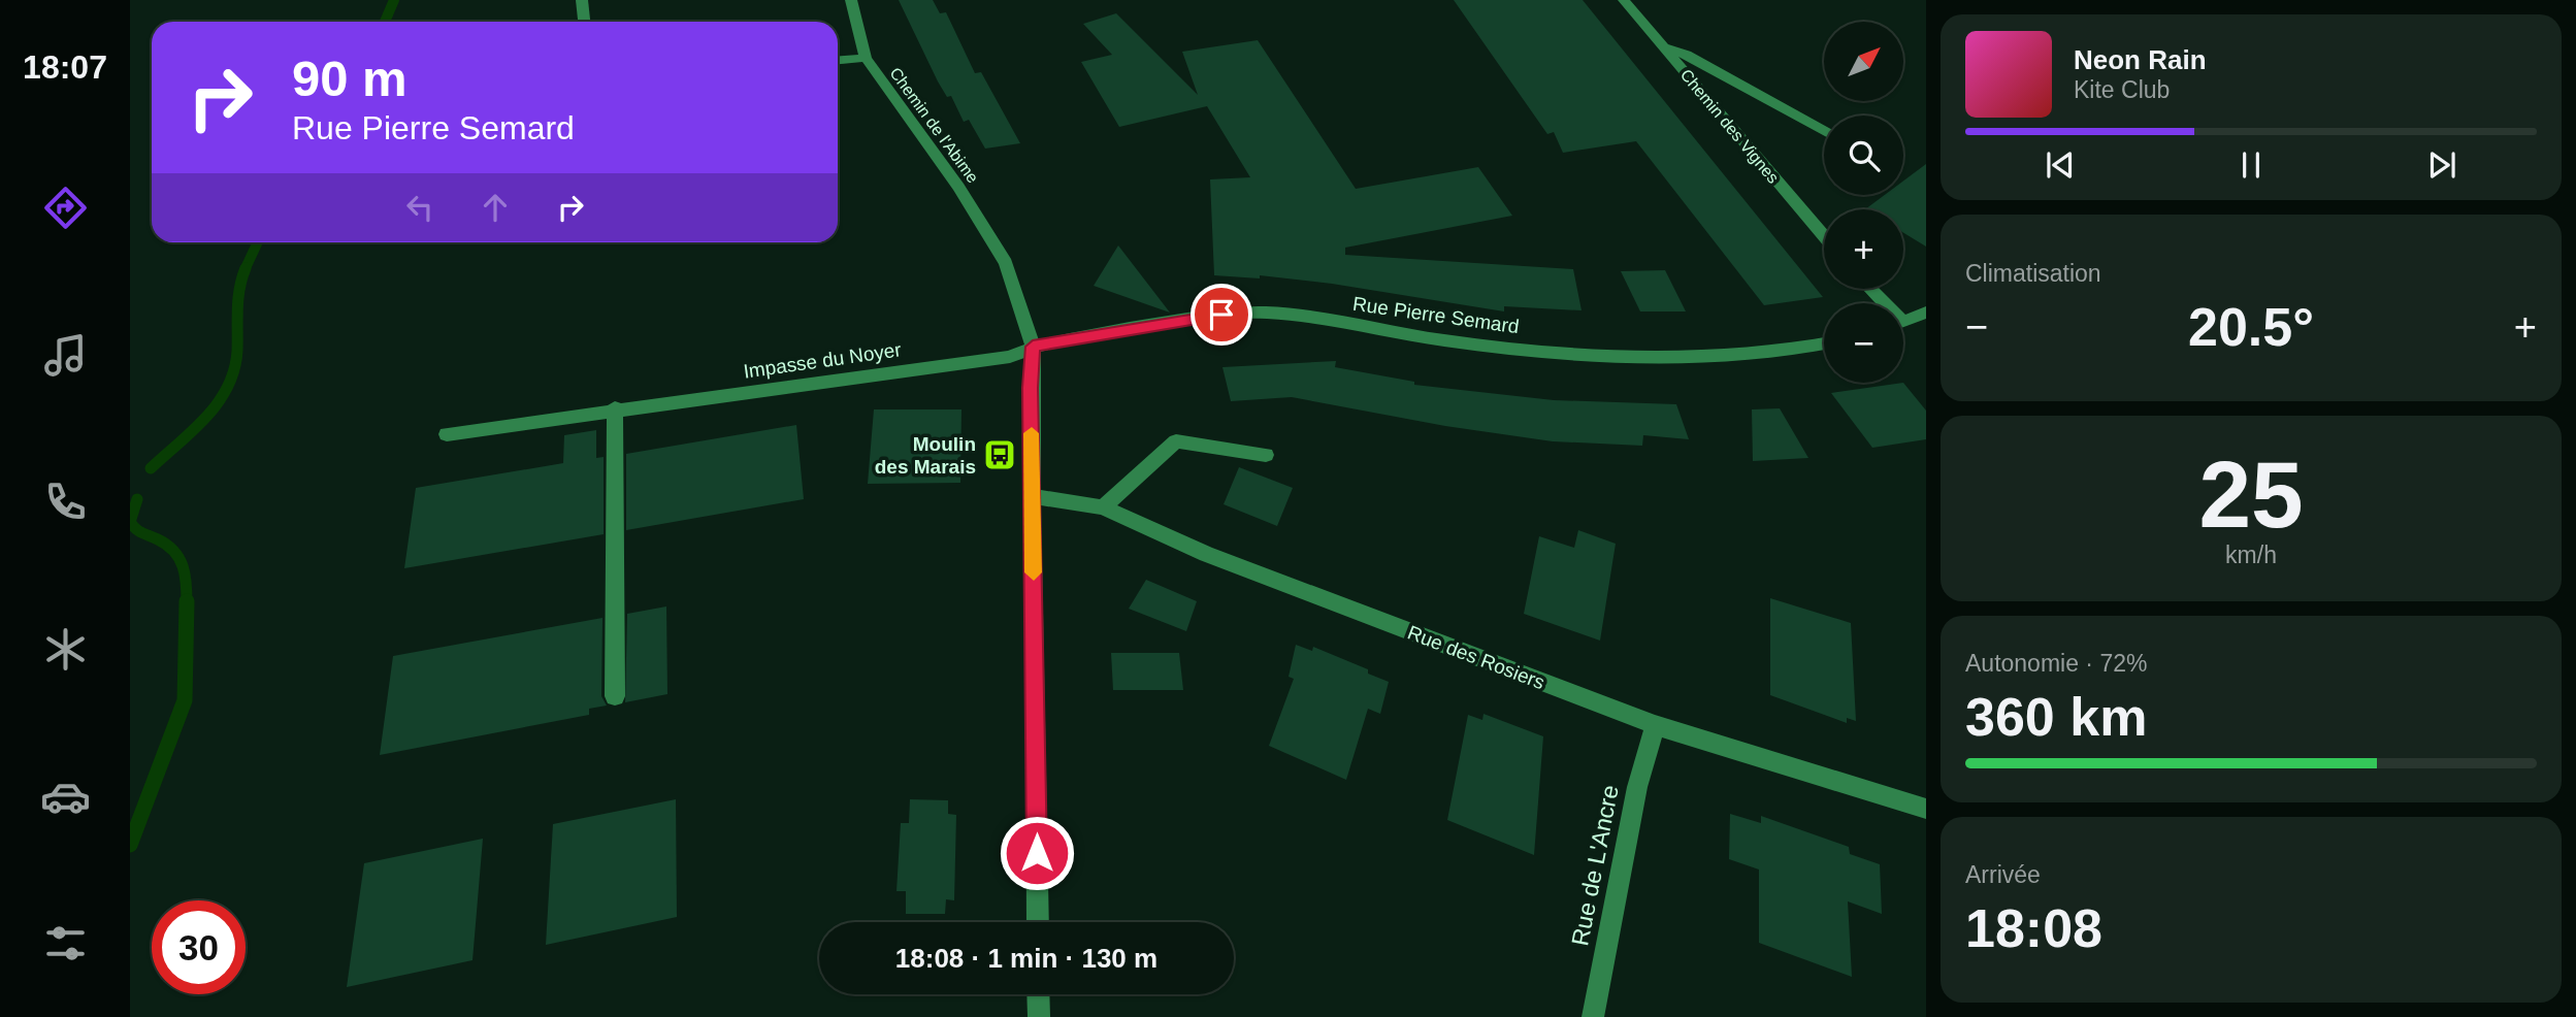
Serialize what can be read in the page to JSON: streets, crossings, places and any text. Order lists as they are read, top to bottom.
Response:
{
  "streets": {
    "street": [
      "Chemin de l'Abime",
      "Chemin des Vignes",
      "Rue Pierre Semard",
      "Impasse du Noyer",
      "Rue des Rosiers",
      "Rue de L'Ancre"
    ]
  },
  "crossings": [
    ["Chemin de l'Abime", "Rue Pierre Semard"],
    ["Chemin de l'Abime", "Impasse du Noyer"],
    ["Rue Pierre Semard", "Impasse du Noyer"],
    ["Rue des Rosiers", "Rue de L'Ancre"]
  ],
  "places": {
    "bus stop": ["Moulin des Marais"]
  },
  "north": "top right",
  "page": {
    "tabs": "18:07",
    "map_buttons": ["+", "−"],
    "turn": ["90 m", "Rue Pierre Semard"],
    "song": ["Neon Rain", "Kite Club"],
    "tile": [
      "Climatisation",
      ["25", "km/h"],
      ["Autonomie · 72%", "360 km"],
      ["Arrivée", "18:08"]
    ],
    "heat": ["−", "20.5°", "+"],
    "limit": "30",
    "trip": "18:08 · 1 min · 130 m"
  }
}
